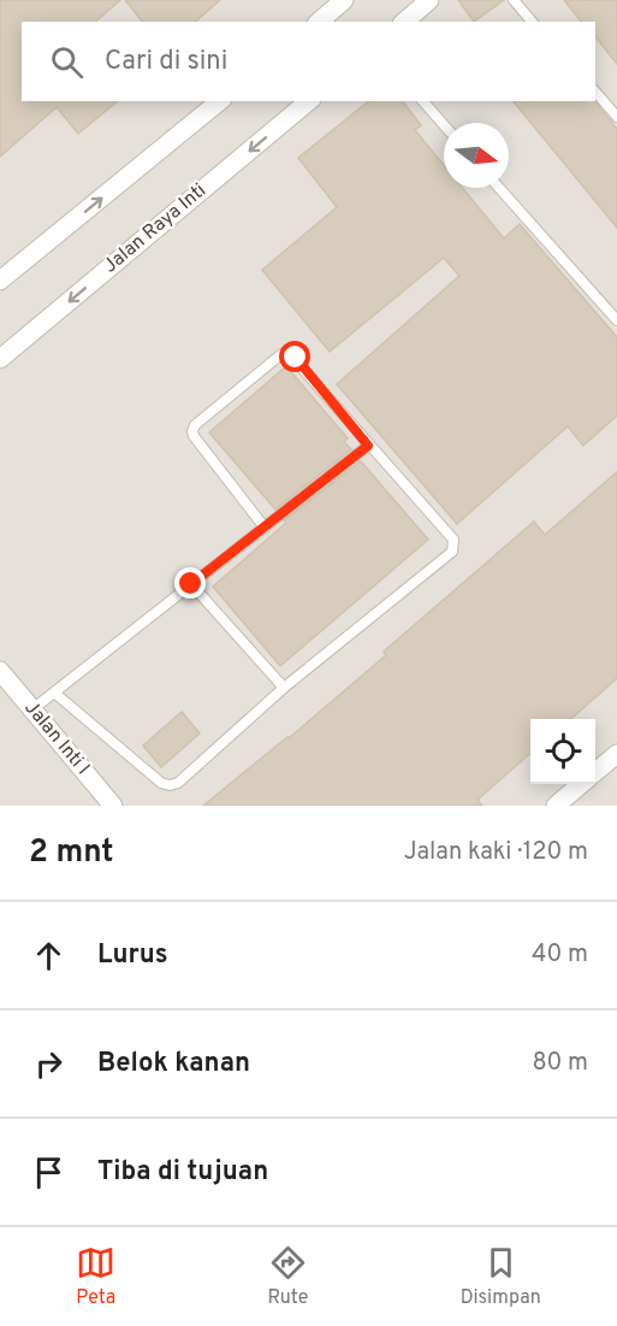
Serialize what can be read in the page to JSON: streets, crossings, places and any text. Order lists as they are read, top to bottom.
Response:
{
  "streets": {
    "street": ["Jalan Raya Inti", "Jalan Inti I"]
  },
  "north": "right",
  "page": {
    "search": "Cari di sini",
    "heading": ["2 mnt", "Jalan kaki · 120 m"],
    "list": [
      ["Lurus", "40 m"],
      ["Belok kanan", "80 m"],
      "Tiba di tujuan"
    ],
    "nav": ["Peta", "Rute", "Disimpan"]
  }
}
